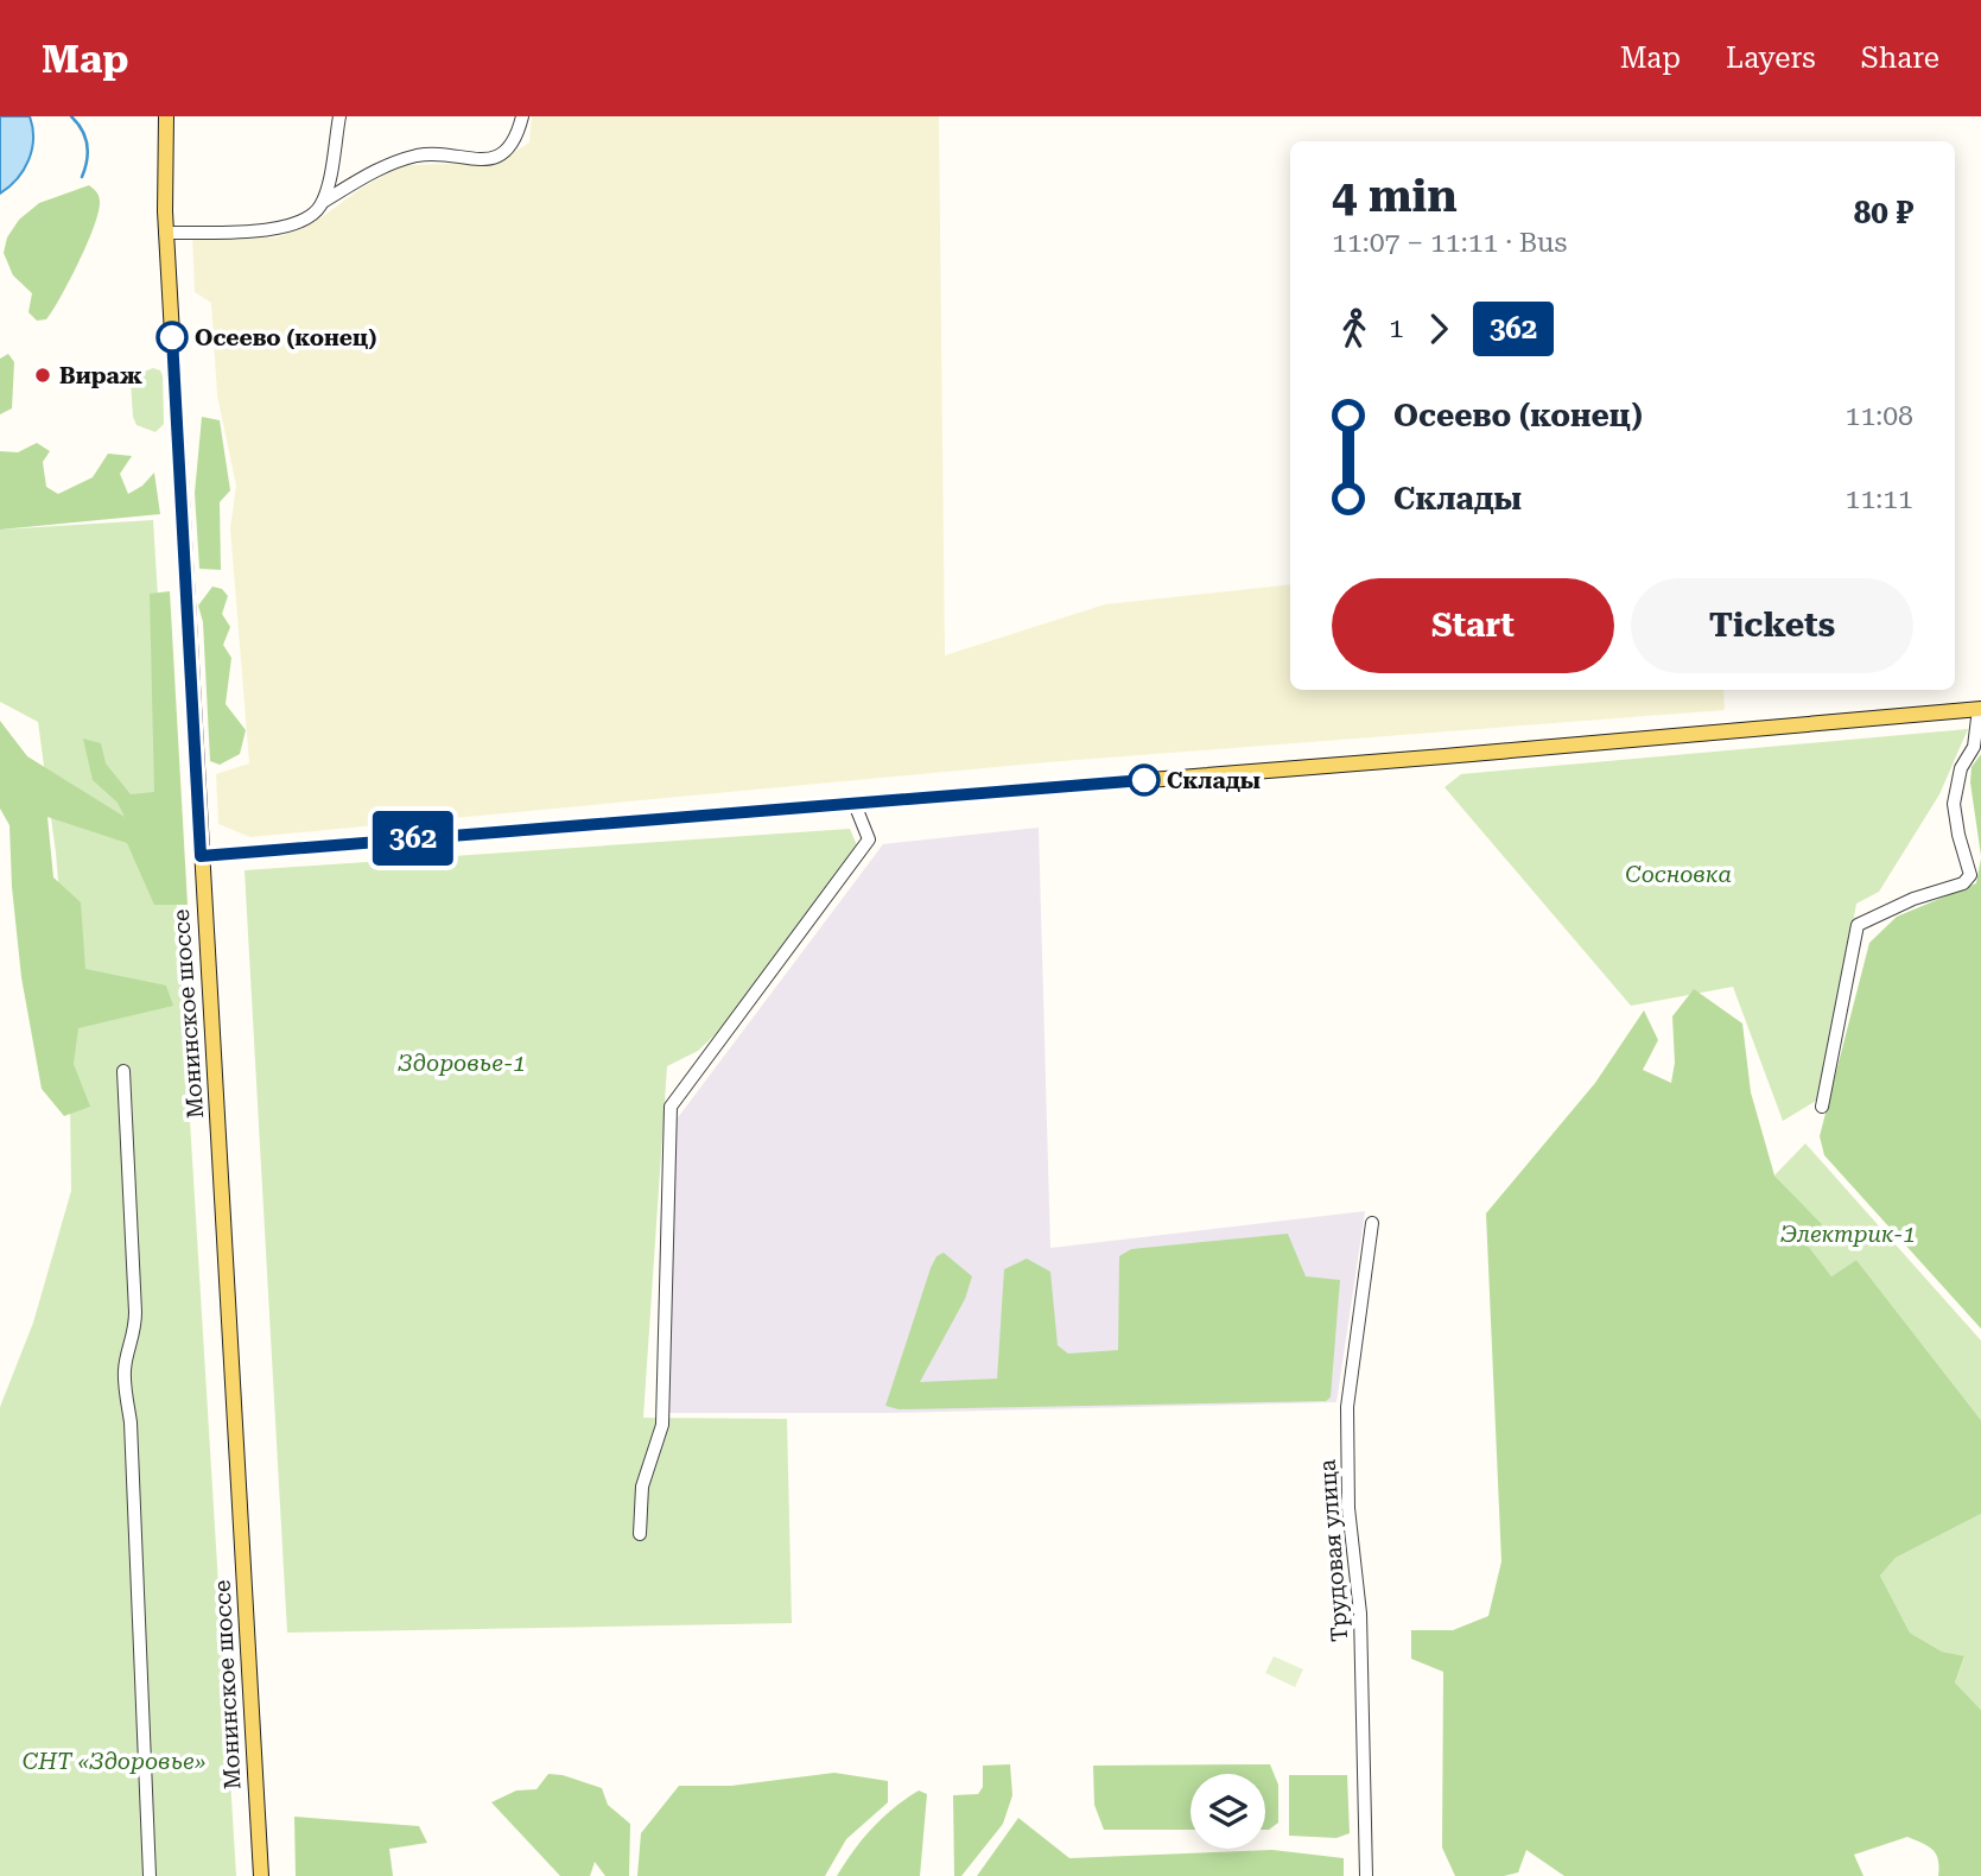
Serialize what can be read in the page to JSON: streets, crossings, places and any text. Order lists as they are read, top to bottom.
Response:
{
  "streets": {
    "main road": ["Монинское шоссе"],
    "street": ["Трудовая улица"]
  },
  "parks": [
    "Сосновка",
    "Здоровье-1",
    "Электрик-1",
    "СНТ «Здоровье»"
  ],
  "places": ["Осеево (конец)", "Вираж", "Склады"],
  "lines": ["bus line 362"],
  "page": {
    "header": "Map",
    "nav": ["Map", "Layers", "Share"],
    "on_map": "362",
    "heading": ["4 min", "11:07 – 11:11 · Bus", "80 ₽"],
    "legs": ["1", "362"],
    "list": [
      {
        "name": "Осеево (конец)",
        "value": "11:08"
      },
      {
        "name": "Склады",
        "value": "11:11"
      }
    ],
    "buttons": ["Start", "Tickets"]
  }
}
